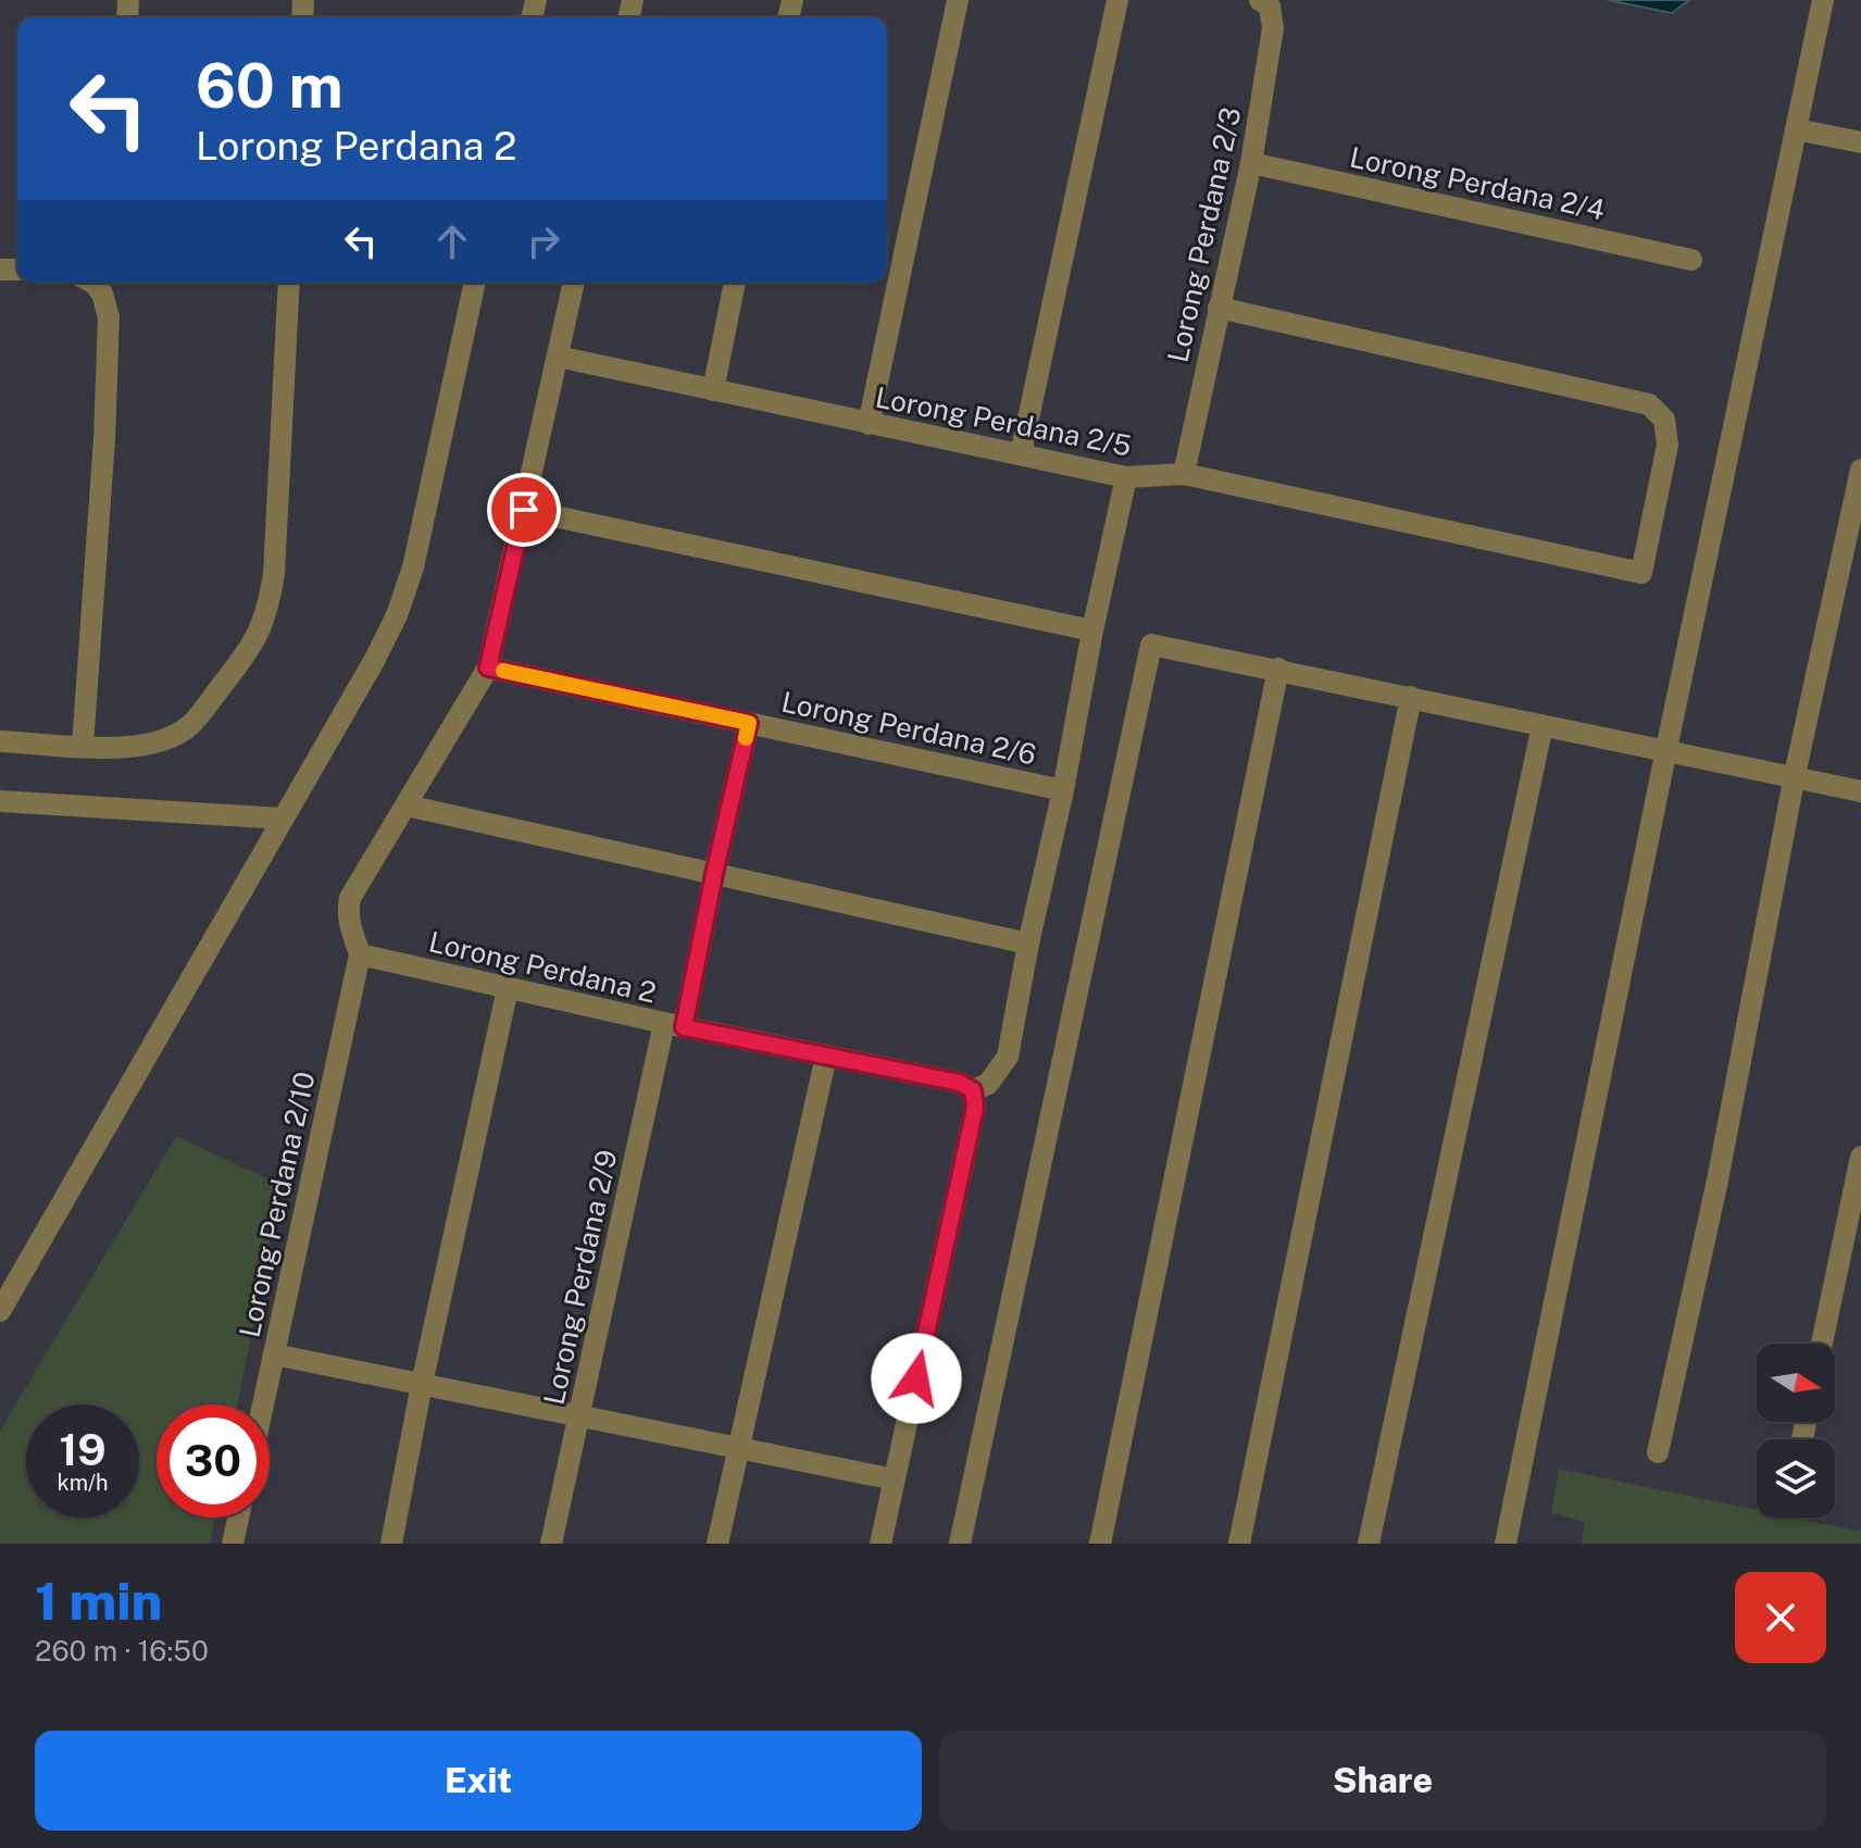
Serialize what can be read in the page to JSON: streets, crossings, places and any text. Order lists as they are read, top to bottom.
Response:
{
  "streets": {
    "street": [
      "Lorong Perdana 2/4",
      "Lorong Perdana 2/3",
      "Lorong Perdana 2/5",
      "Lorong Perdana 2/6",
      "Lorong Perdana 2",
      "Lorong Perdana 2/10",
      "Lorong Perdana 2/9"
    ]
  },
  "crossings": [
    ["Lorong Perdana 2/4", "Lorong Perdana 2/3"],
    ["Lorong Perdana 2/3", "Lorong Perdana 2/5"],
    ["Lorong Perdana 2/6", "Lorong Perdana 2/9"],
    ["Lorong Perdana 2", "Lorong Perdana 2/10"],
    ["Lorong Perdana 2", "Lorong Perdana 2/9"]
  ],
  "north": "right",
  "page": {
    "turn": ["60 m", "Lorong Perdana 2"],
    "speed": "19 km/h",
    "limit": "30",
    "heading": ["1 min", "260 m · 16:50"],
    "buttons": ["Exit", "Share"]
  }
}
